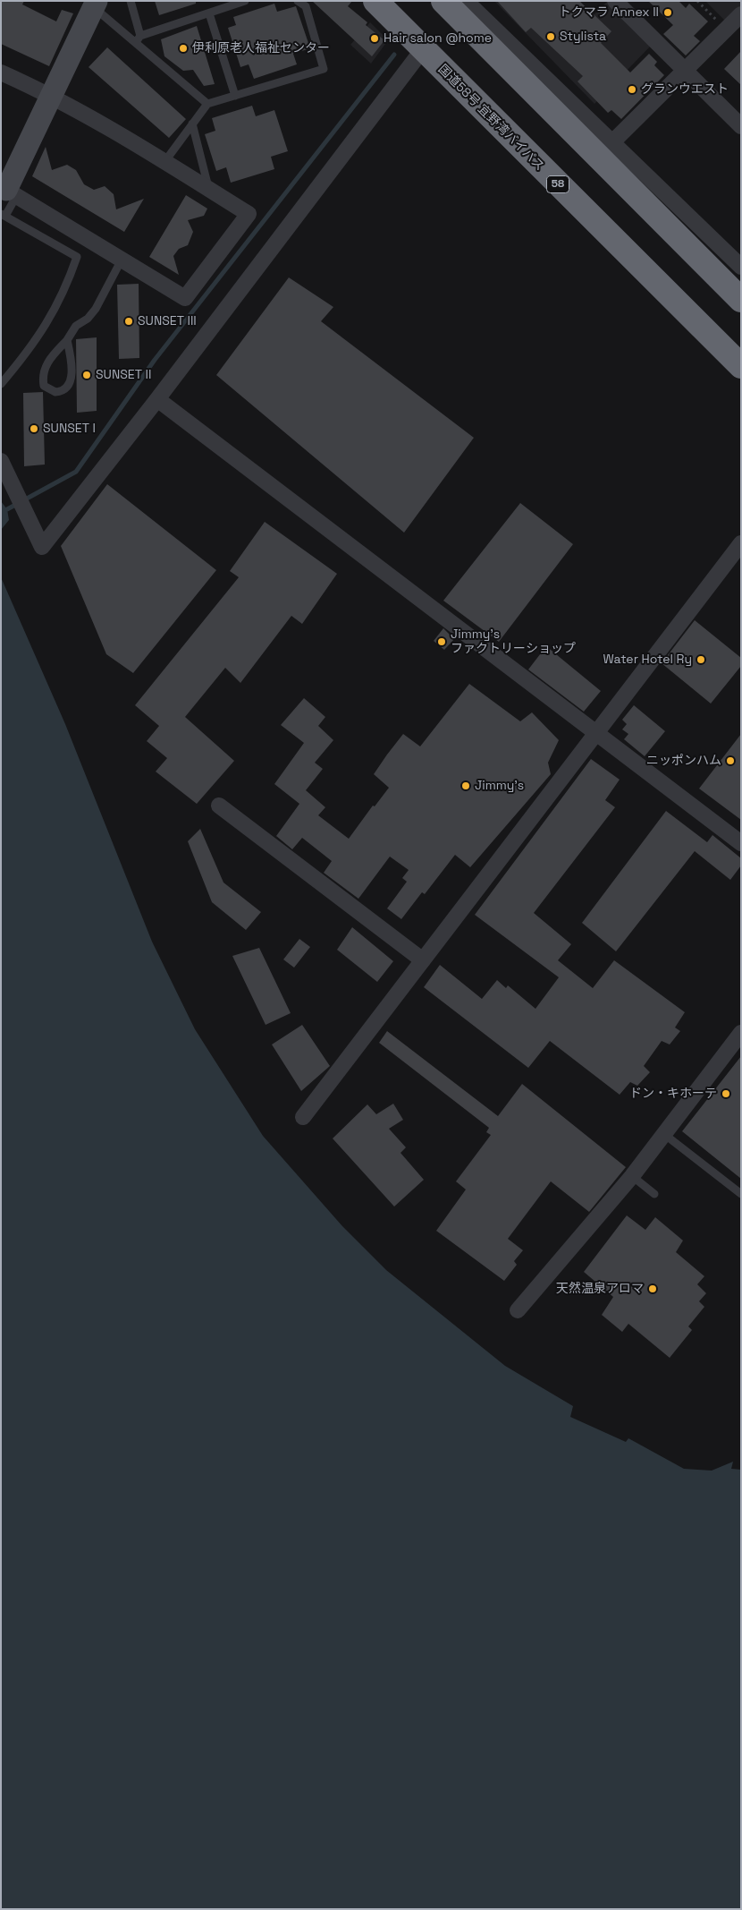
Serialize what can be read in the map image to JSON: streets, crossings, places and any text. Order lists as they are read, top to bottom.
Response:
{
  "streets": {
    "highway": ["国道58号 宜野湾バイパス", "58"]
  },
  "places": [
    "トクマラ Annex II",
    "Stylista",
    "Hair salon @home",
    "伊利原老人福祉センター",
    "グランウエスト",
    "SUNSET III",
    "SUNSET II",
    "SUNSET I",
    "Jimmy's ファクトリーショップ",
    "Water Hotel Ry",
    "ニッポンハム",
    "Jimmy's",
    "ドン・キホーテ",
    "天然温泉アロマ"
  ]
}
